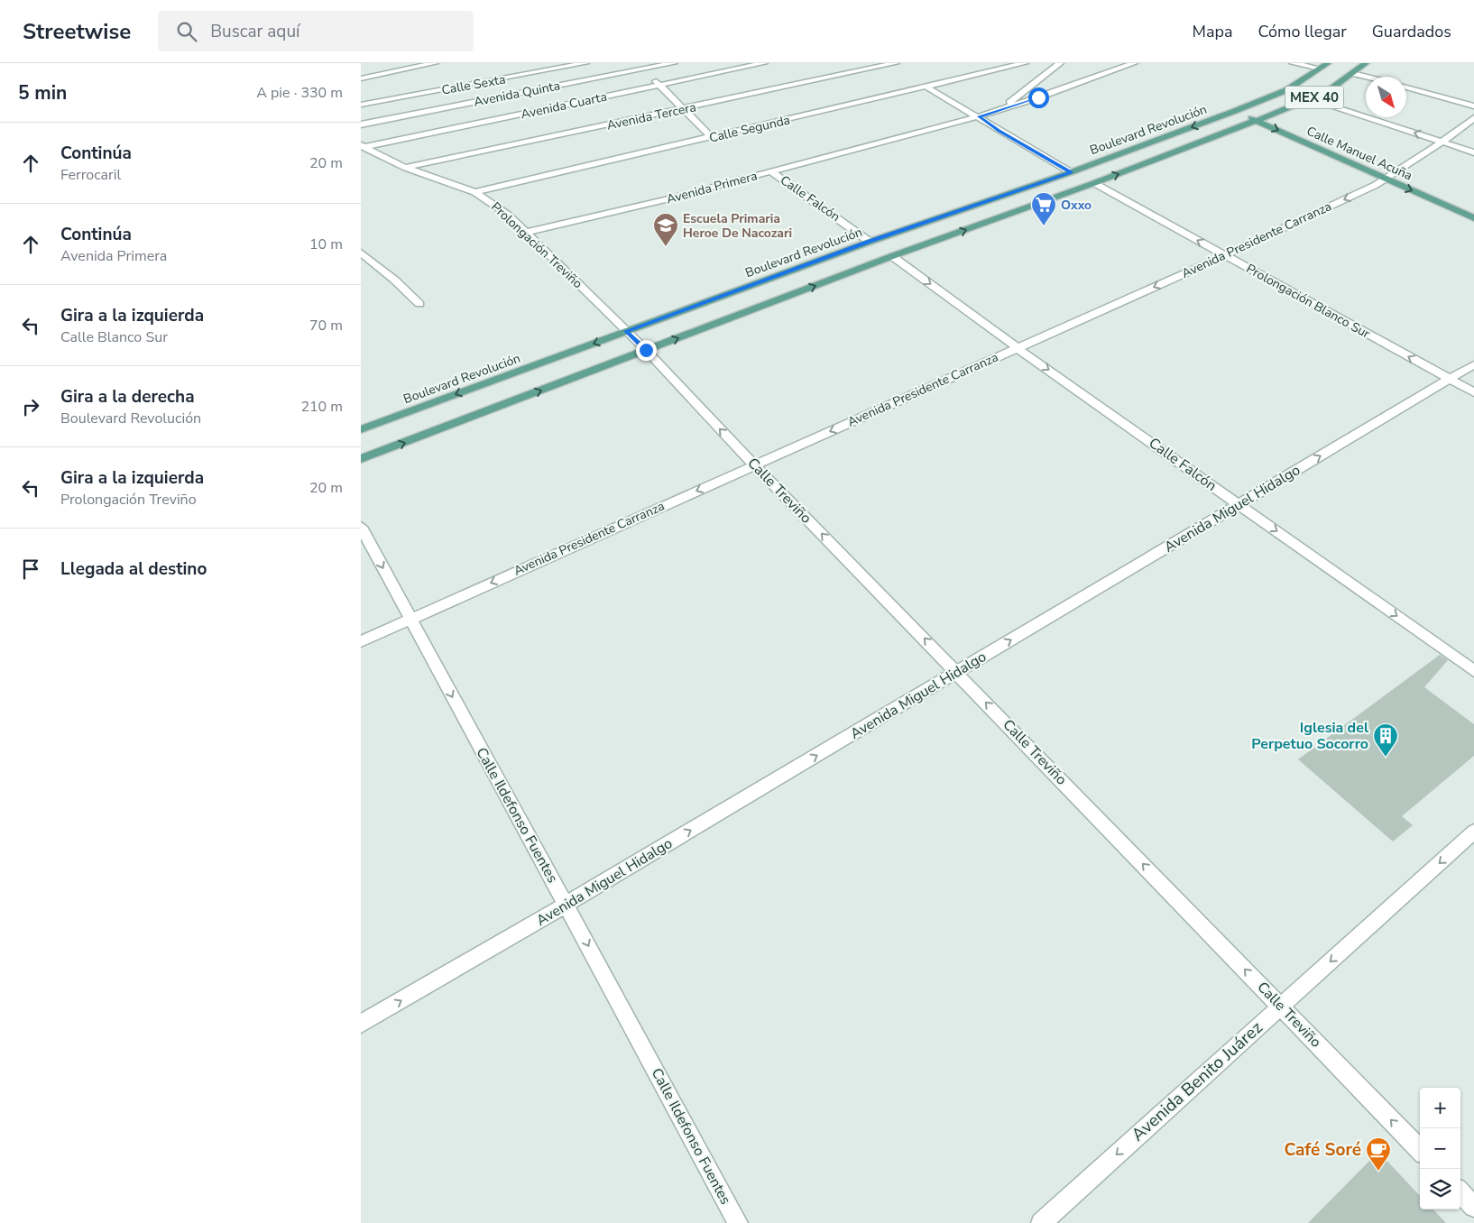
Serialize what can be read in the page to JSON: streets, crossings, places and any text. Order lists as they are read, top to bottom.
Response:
{
  "streets": {
    "main road": ["MEX 40", "Boulevard Revolución", "Calle Manuel Acuña"],
    "street": [
      "Calle Sexta",
      "Avenida Quinta",
      "Avenida Cuarta",
      "Avenida Tercera",
      "Calle Segunda",
      "Avenida Primera",
      "Calle Falcón",
      "Avenida Presidente Carranza",
      "Prolongación Treviño",
      "Prolongación Blanco Sur",
      "Calle Treviño",
      "Avenida Miguel Hidalgo",
      "Calle Ildefonso Fuentes",
      "Avenida Benito Juárez"
    ]
  },
  "crossings": [
    ["MEX 40", "Calle Manuel Acuña"],
    ["MEX 40", "Calle Falcón"],
    ["MEX 40", "Prolongación Treviño"],
    ["MEX 40", "Prolongación Blanco Sur"],
    ["MEX 40", "Calle Treviño"],
    ["Avenida Cuarta", "Prolongación Treviño"],
    ["Avenida Tercera", "Prolongación Treviño"],
    ["Calle Segunda", "Prolongación Treviño"],
    ["Boulevard Revolución", "Calle Manuel Acuña"],
    ["Boulevard Revolución", "Calle Falcón"],
    ["Boulevard Revolución", "Prolongación Treviño"],
    ["Calle Manuel Acuña", "Avenida Presidente Carranza"],
    ["Avenida Primera", "Calle Falcón"],
    ["Avenida Primera", "Prolongación Treviño"],
    ["Calle Falcón", "Avenida Presidente Carranza"],
    ["Calle Falcón", "Avenida Miguel Hidalgo"],
    ["Avenida Presidente Carranza", "Prolongación Blanco Sur"],
    ["Avenida Presidente Carranza", "Calle Treviño"],
    ["Avenida Presidente Carranza", "Calle Ildefonso Fuentes"],
    ["Prolongación Treviño", "Calle Treviño"],
    ["Prolongación Blanco Sur", "Avenida Miguel Hidalgo"],
    ["Calle Treviño", "Avenida Miguel Hidalgo"],
    ["Calle Treviño", "Avenida Benito Juárez"],
    ["Avenida Miguel Hidalgo", "Calle Ildefonso Fuentes"]
  ],
  "one_way": [
    "Calle Manuel Acuña",
    "Calle Falcón",
    "Avenida Presidente Carranza",
    "Prolongación Blanco Sur",
    "Calle Treviño",
    "Avenida Miguel Hidalgo",
    "Calle Ildefonso Fuentes",
    "Avenida Benito Juárez"
  ],
  "places": {
    "supermarket": ["Oxxo"],
    "school or university": ["Escuela Primaria Heroe De Nacozari"],
    "building": ["Iglesia del Perpetuo Socorro"],
    "cafe": ["Café Soré"]
  },
  "north": "bottom right",
  "page": {
    "header": "Streetwise",
    "search": "Buscar aquí",
    "nav": ["Mapa", "Cómo llegar", "Guardados"],
    "heading": ["5 min", "A pie · 330 m"],
    "list": [
      ["Continúa", "Ferrocaril", "20 m"],
      ["Continúa", "Avenida Primera", "10 m"],
      ["Gira a la izquierda", "Calle Blanco Sur", "70 m"],
      ["Gira a la derecha", "Boulevard Revolución", "210 m"],
      ["Gira a la izquierda", "Prolongación Treviño", "20 m"],
      "Llegada al destino"
    ],
    "map_buttons": ["+", "−"]
  }
}
